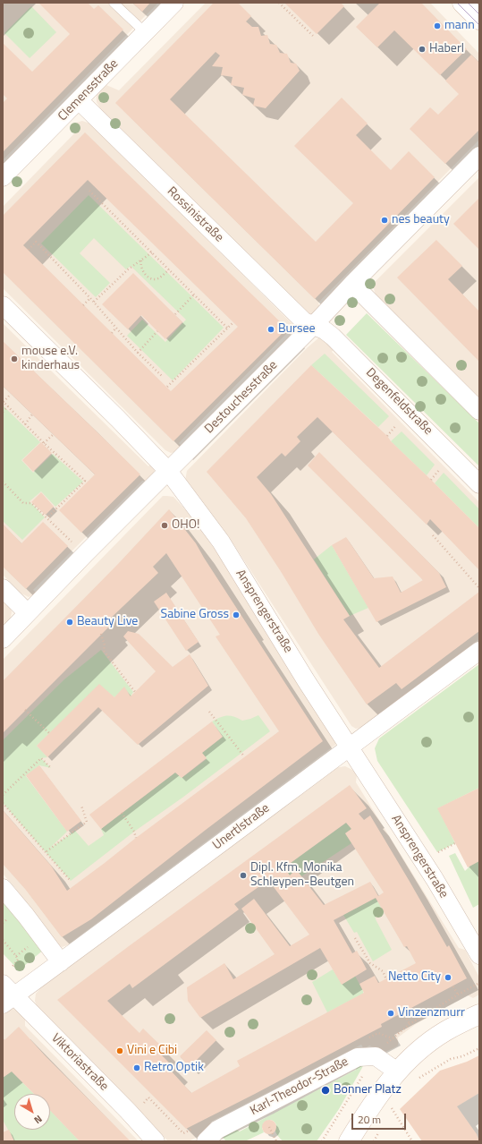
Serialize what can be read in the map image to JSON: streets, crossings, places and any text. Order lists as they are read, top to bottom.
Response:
{
  "streets": {
    "street": [
      "Clemensstraße",
      "Rossinistraße",
      "Destouchesstraße",
      "Degenfeldstraße",
      "Ansprengerstraße",
      "Unertlstraße",
      "Viktoriastraße",
      "Karl-Theodor-Straße"
    ]
  },
  "crossings": [
    ["Clemensstraße", "Rossinistraße"],
    ["Rossinistraße", "Destouchesstraße"],
    ["Rossinistraße", "Degenfeldstraße"],
    ["Destouchesstraße", "Degenfeldstraße"],
    ["Destouchesstraße", "Ansprengerstraße"],
    ["Ansprengerstraße", "Unertlstraße"],
    ["Unertlstraße", "Viktoriastraße"]
  ],
  "places": [
    "mann",
    "Haberl",
    "nes beauty",
    "Bursee",
    "mouse e.V. kinderhaus",
    "OHO!",
    "Sabine Gross",
    "Beauty Live",
    "Dipl. Kfm. Monika Schleypen-Beutgen",
    "Netto City",
    "Vinzenzmurr",
    "Vini e Cibi",
    "Retro Optik",
    "Bonner Platz"
  ],
  "scale_bar": "20 m",
  "north": "bottom right"
}
